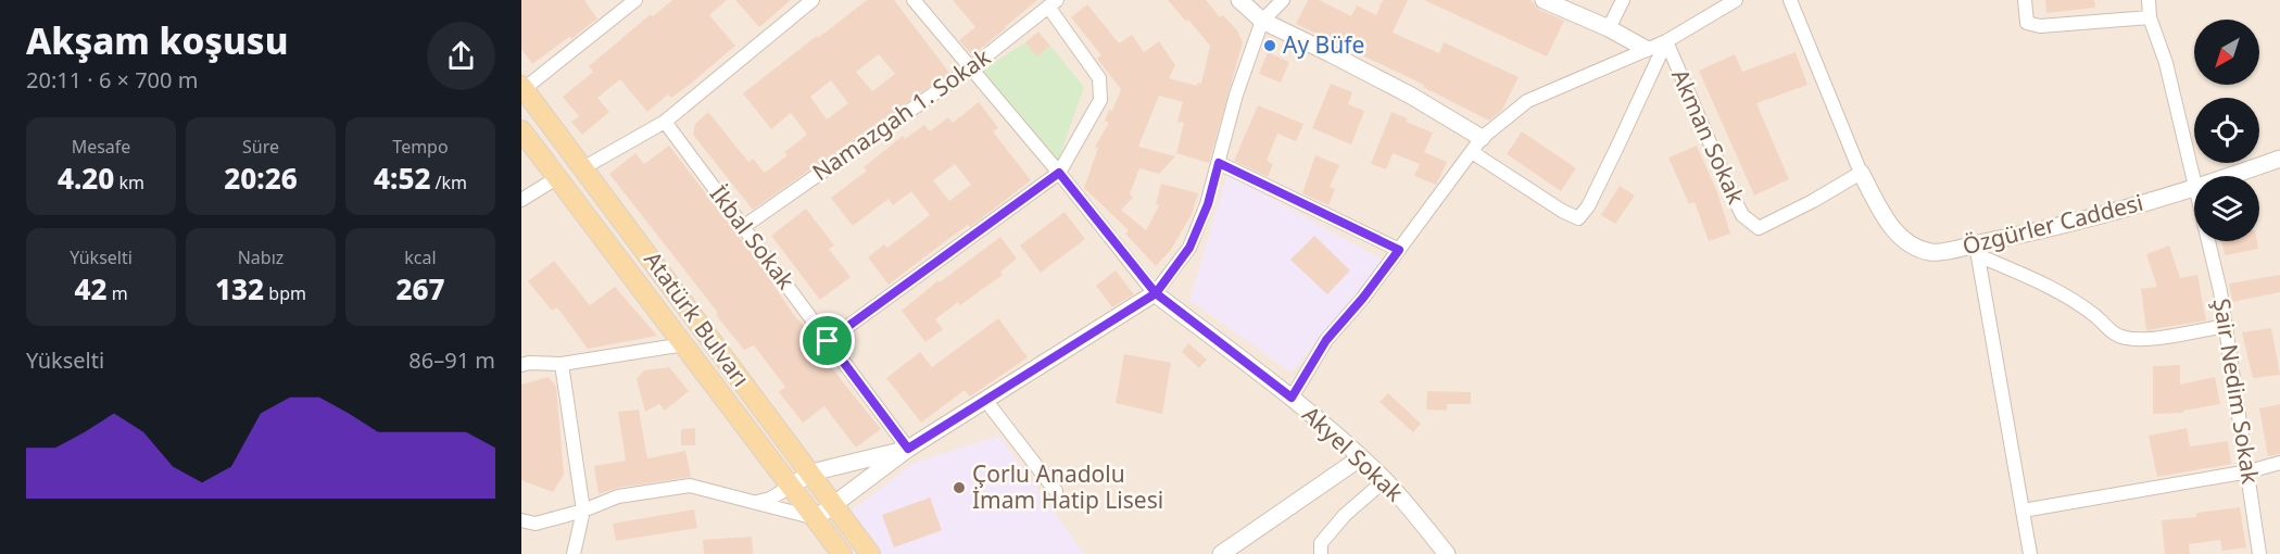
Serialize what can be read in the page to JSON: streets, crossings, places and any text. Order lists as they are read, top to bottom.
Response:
{
  "streets": {
    "main road": ["Atatürk Bulvarı"],
    "street": [
      "Namazgah 1. Sokak",
      "Akman Sokak",
      "Özgürler Caddesi",
      "İkbal Sokak",
      "Şair Nedim Sokak",
      "Akyel Sokak"
    ]
  },
  "crossings": [
    ["Namazgah 1. Sokak", "İkbal Sokak"],
    ["Akman Sokak", "Özgürler Caddesi"]
  ],
  "places": ["Ay Büfe", "Çorlu Anadolu İmam Hatip Lisesi"],
  "north": "bottom left",
  "page": {
    "heading": ["Akşam koşusu", "20:11 · 6 × 700 m"],
    "stats": [
      ["Mesafe", "4.20 km"],
      ["Süre", "20:26"],
      ["Tempo", "4:52 /km"],
      ["Yükselti", "42 m"],
      ["Nabız", "132 bpm"],
      ["kcal", "267"]
    ],
    "chart": ["Yükselti", "86–91 m"]
  }
}
